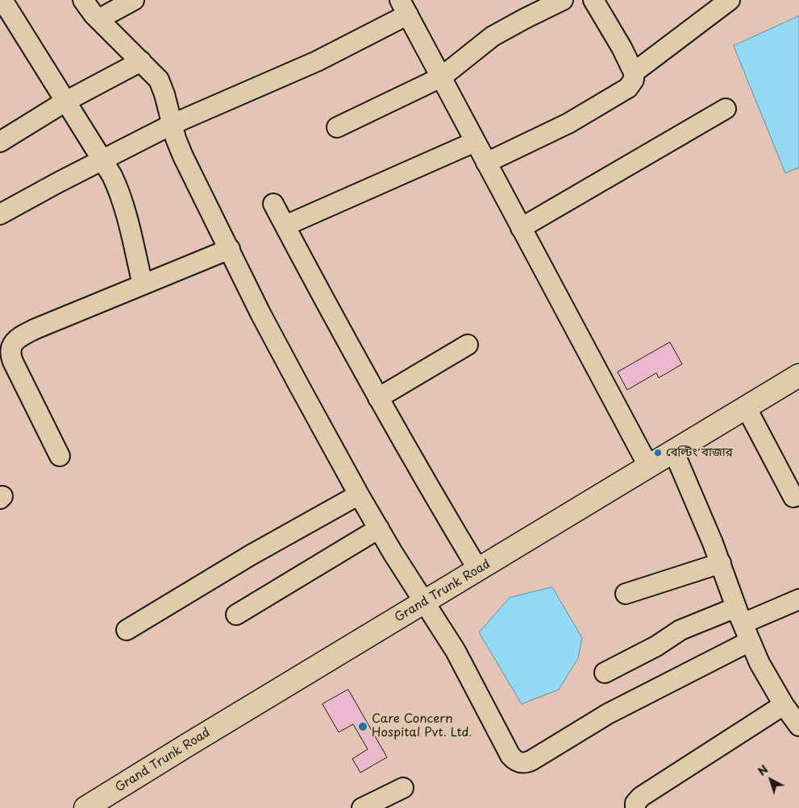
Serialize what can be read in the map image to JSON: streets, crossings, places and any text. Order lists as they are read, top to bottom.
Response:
{
  "streets": {
    "main road": ["Grand Trunk Road"]
  },
  "places": ["বেল্টিং বাজার", "Care Concern Hospital Pvt. Ltd."],
  "north": "top left"
}
